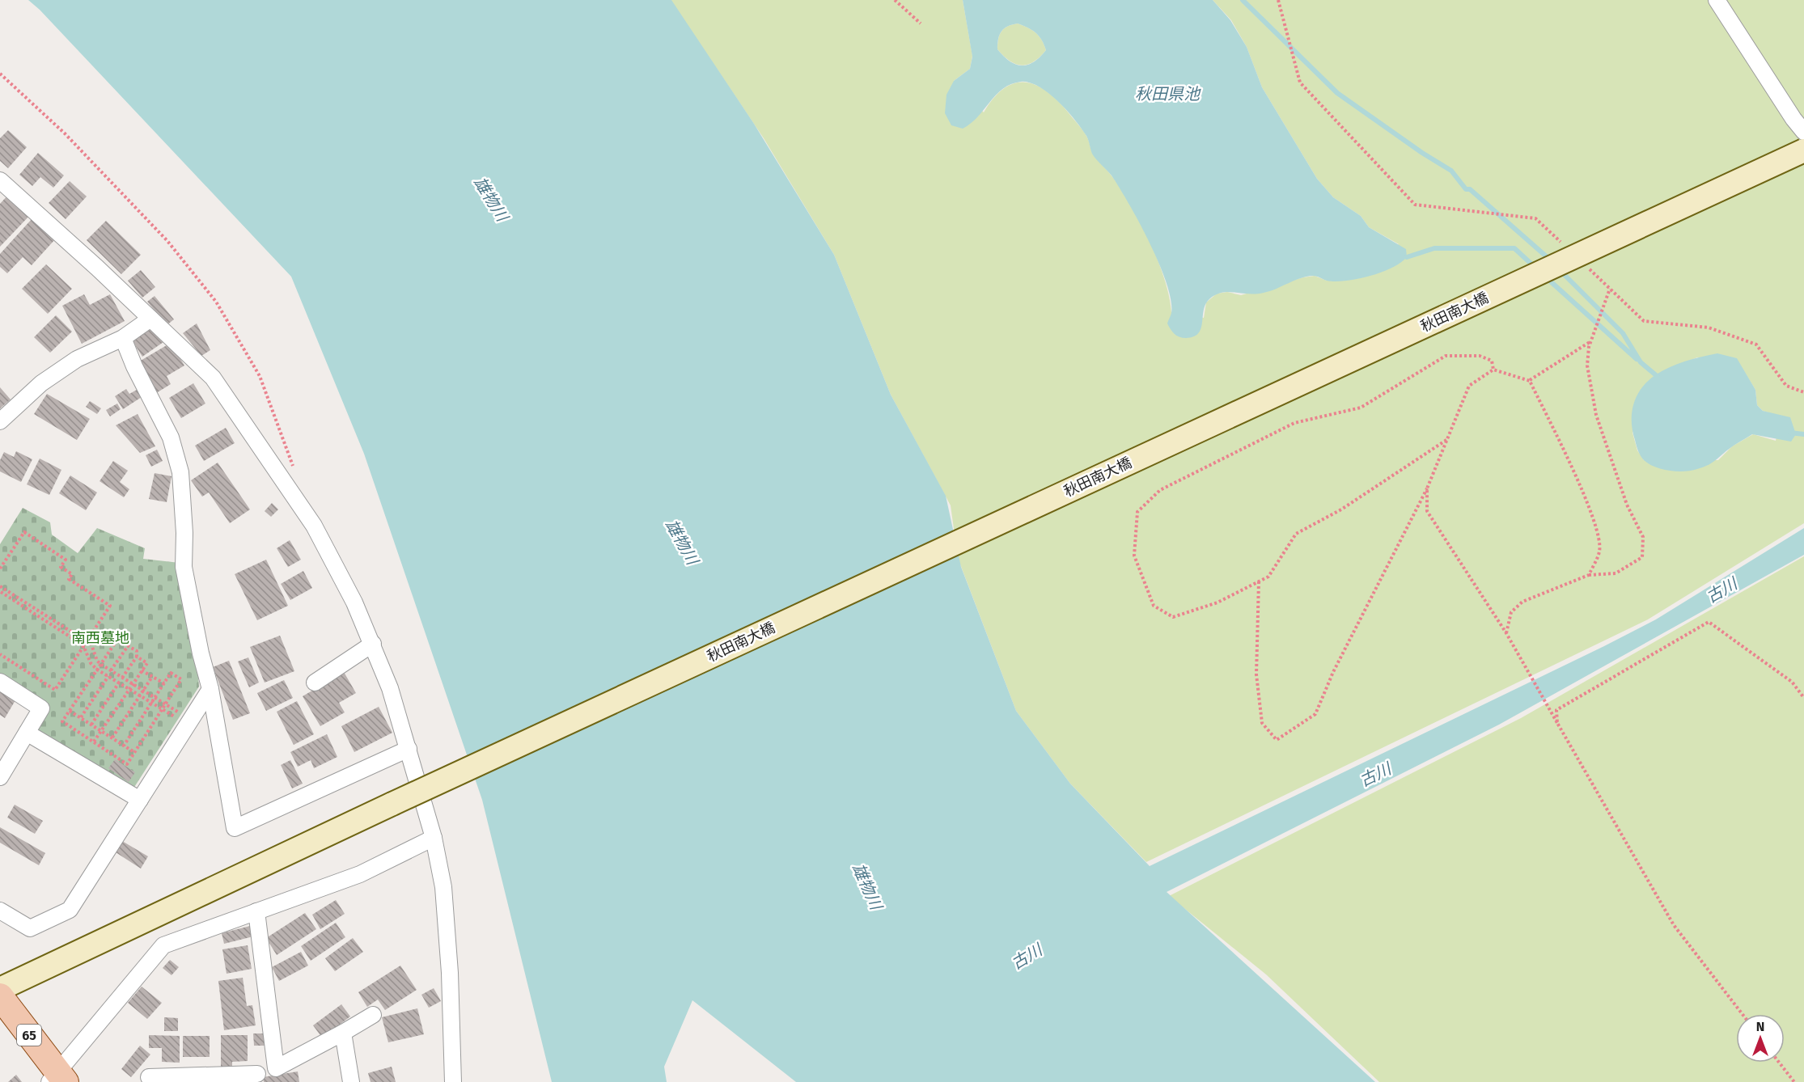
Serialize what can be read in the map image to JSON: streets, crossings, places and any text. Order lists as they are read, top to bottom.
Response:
{
  "streets": {
    "main road": ["65"],
    "street": ["秋田南大橋"]
  },
  "water": ["秋田県池", "雄物川", "古川"],
  "parks": ["南西墓地"],
  "north": "top"
}
